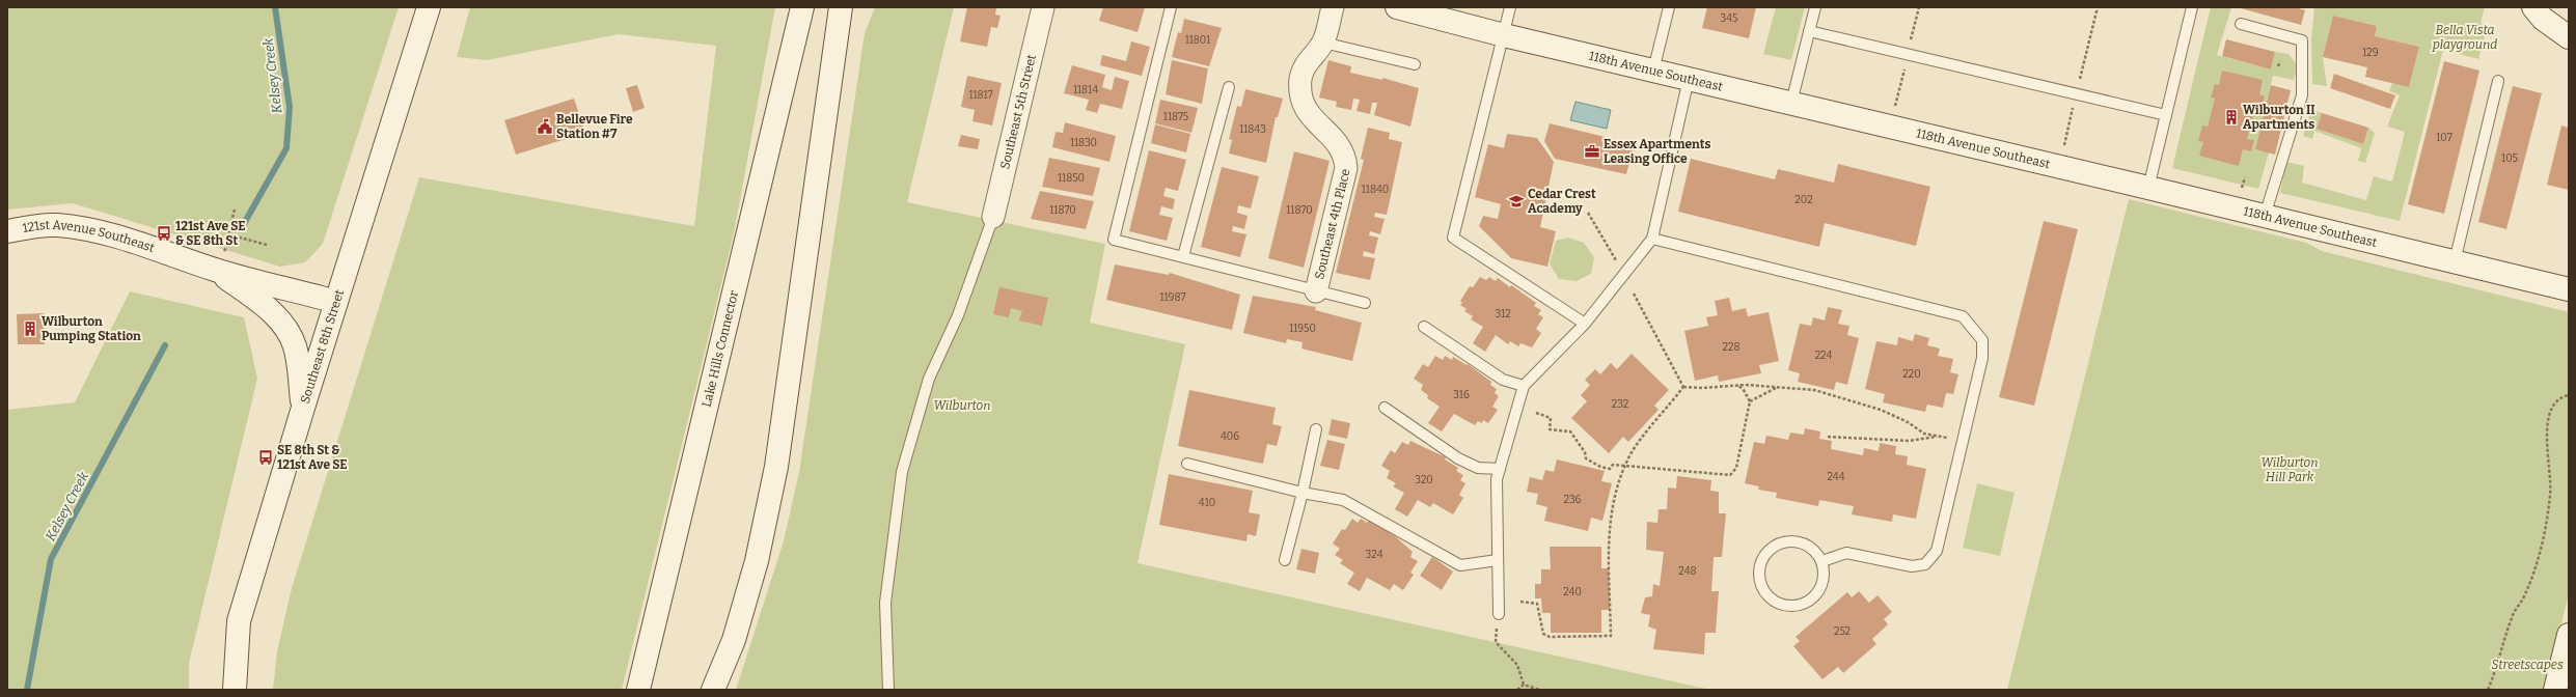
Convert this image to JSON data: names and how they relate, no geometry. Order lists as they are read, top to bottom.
{
  "streets": {
    "main road": [
      "118th Avenue Southeast",
      "121st Avenue Southeast",
      "Southeast 8th Street",
      "Lake Hills Connector"
    ],
    "street": ["Southeast 5th Street", "Southeast 4th Place"]
  },
  "crossings": [
    ["121st Avenue Southeast", "Southeast 8th Street"]
  ],
  "water": ["Kelsey Creek"],
  "parks": [
    "Bella Vista playground",
    "Wilburton",
    "Wilburton Hill Park",
    "Streetscapes"
  ],
  "places": {
    "building": ["Wilburton II Apartments", "Wilburton Pumping Station"],
    "public building": ["Bellevue Fire Station #7"],
    "office": ["Essex Apartments Leasing Office"],
    "school or university": ["Cedar Crest Academy"],
    "bus stop": ["121st Ave SE & SE 8th St", "SE 8th St & 121st Ave SE"]
  },
  "house_numbers": [
    "345",
    "11801",
    "129",
    "11814",
    "11817",
    "11875",
    "11843",
    "107",
    "11830",
    "105",
    "11850",
    "11840",
    "202",
    "11870",
    "11870",
    "11987",
    "312",
    "11950",
    "228",
    "224",
    "220",
    "316",
    "232",
    "406",
    "244",
    "320",
    "236",
    "410",
    "324",
    "248",
    "240",
    "252"
  ]
}
